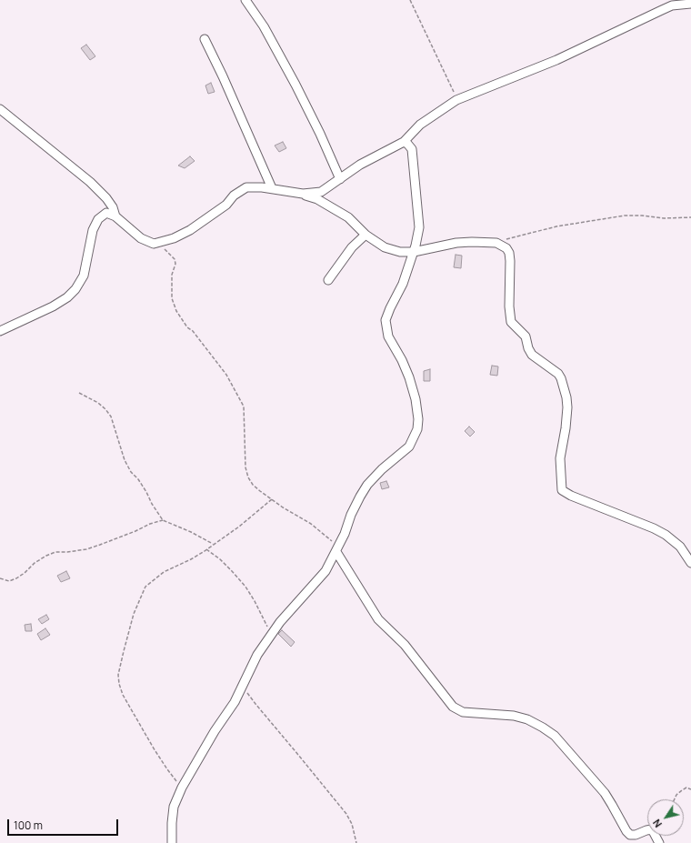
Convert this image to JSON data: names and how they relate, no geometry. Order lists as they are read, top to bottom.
{
  "scale_bar": "100 m",
  "north": "bottom left"
}
